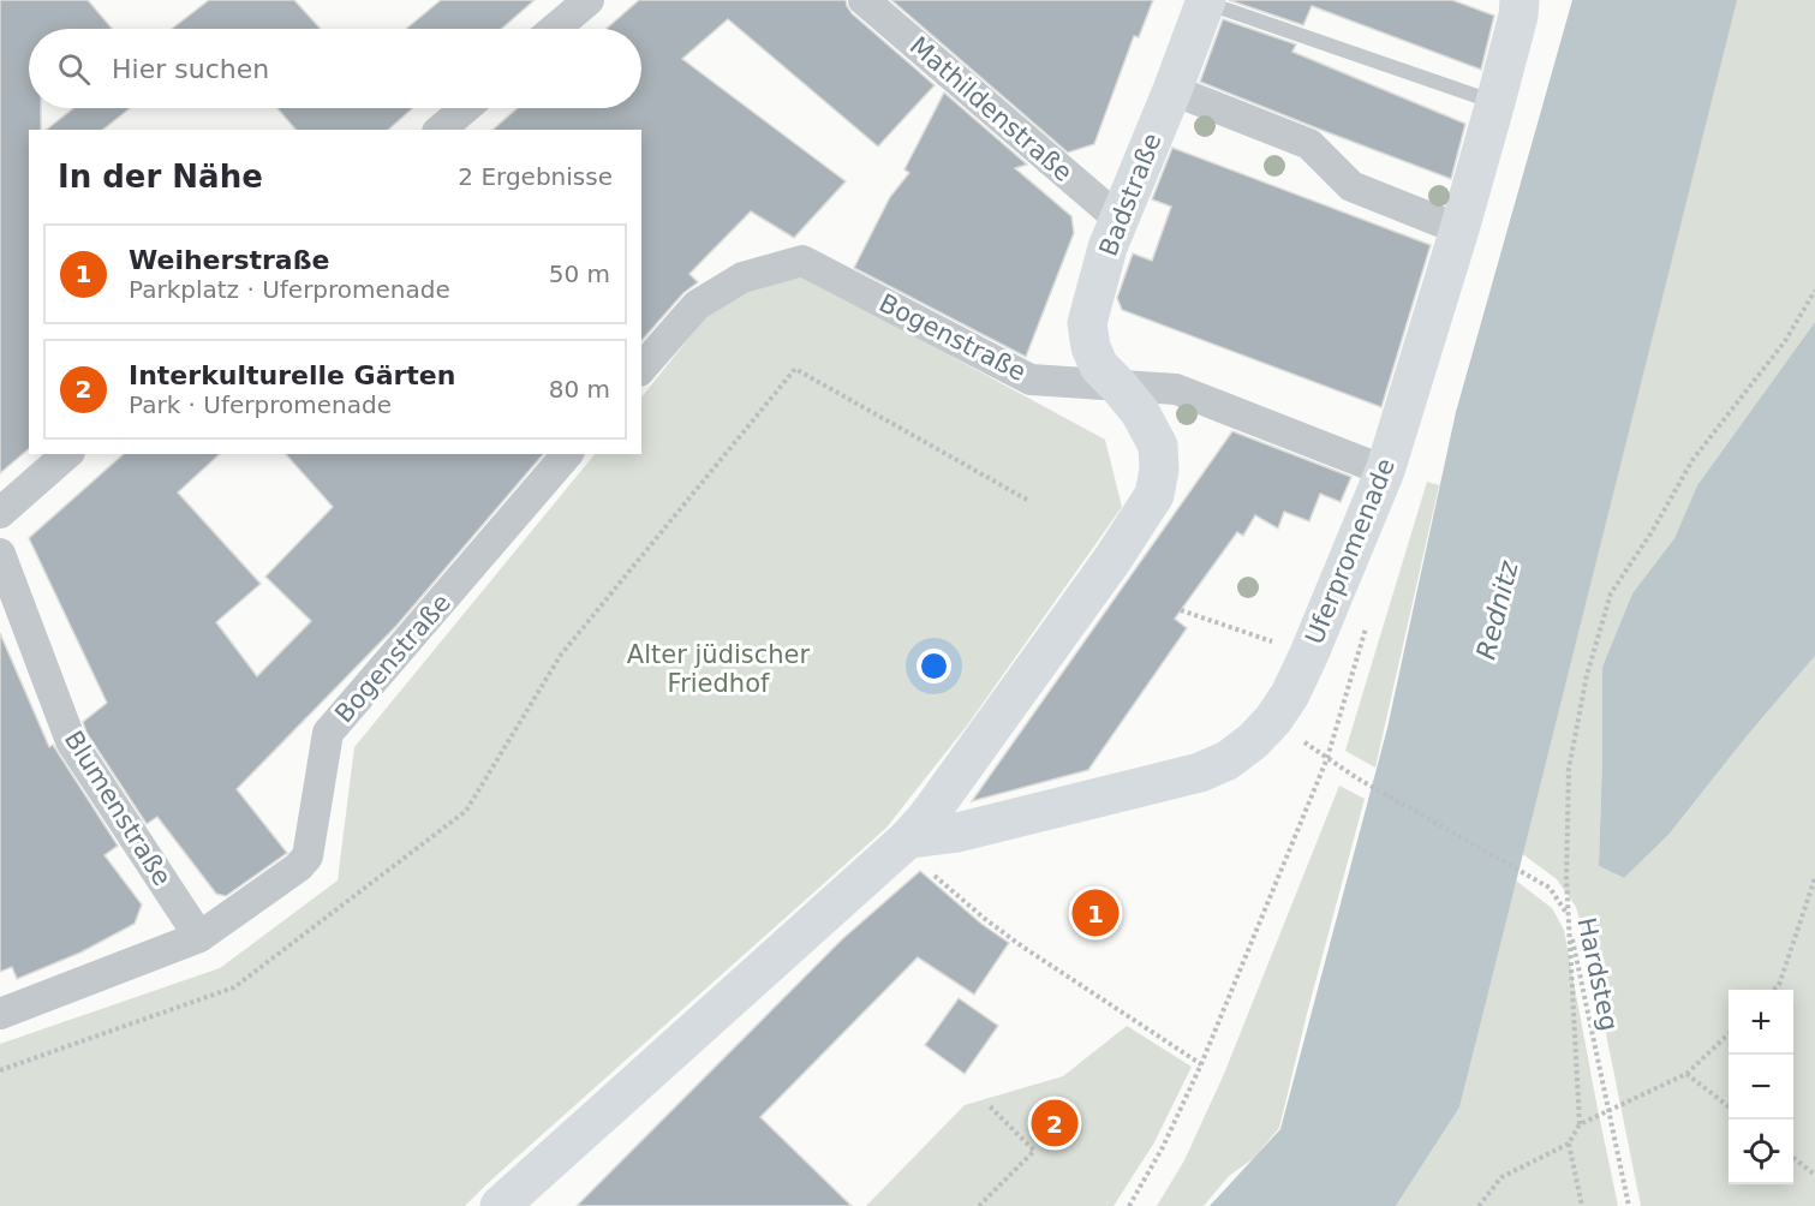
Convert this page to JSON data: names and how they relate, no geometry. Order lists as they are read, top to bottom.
{
  "streets": {
    "street": [
      "Mathildenstraße",
      "Badstraße",
      "Bogenstraße",
      "Uferpromenade",
      "Blumenstraße"
    ],
    "path": ["Hardsteg"]
  },
  "crossings": [
    ["Mathildenstraße", "Badstraße"],
    ["Badstraße", "Bogenstraße"],
    ["Badstraße", "Uferpromenade"],
    ["Bogenstraße", "Uferpromenade"],
    ["Bogenstraße", "Blumenstraße"]
  ],
  "water": ["Rednitz"],
  "parks": ["Alter jüdischer Friedhof"],
  "page": {
    "search": "Hier suchen",
    "heading": ["In der Nähe", "2 Ergebnisse"],
    "list": [
      {
        "mark": "1",
        "name": "Weiherstraße",
        "note": "Parkplatz · Uferpromenade",
        "value": "50 m"
      },
      {
        "mark": "2",
        "name": "Interkulturelle Gärten",
        "note": "Park · Uferpromenade",
        "value": "80 m"
      }
    ],
    "pins": ["1", "2"],
    "map_buttons": ["+", "−"]
  }
}
